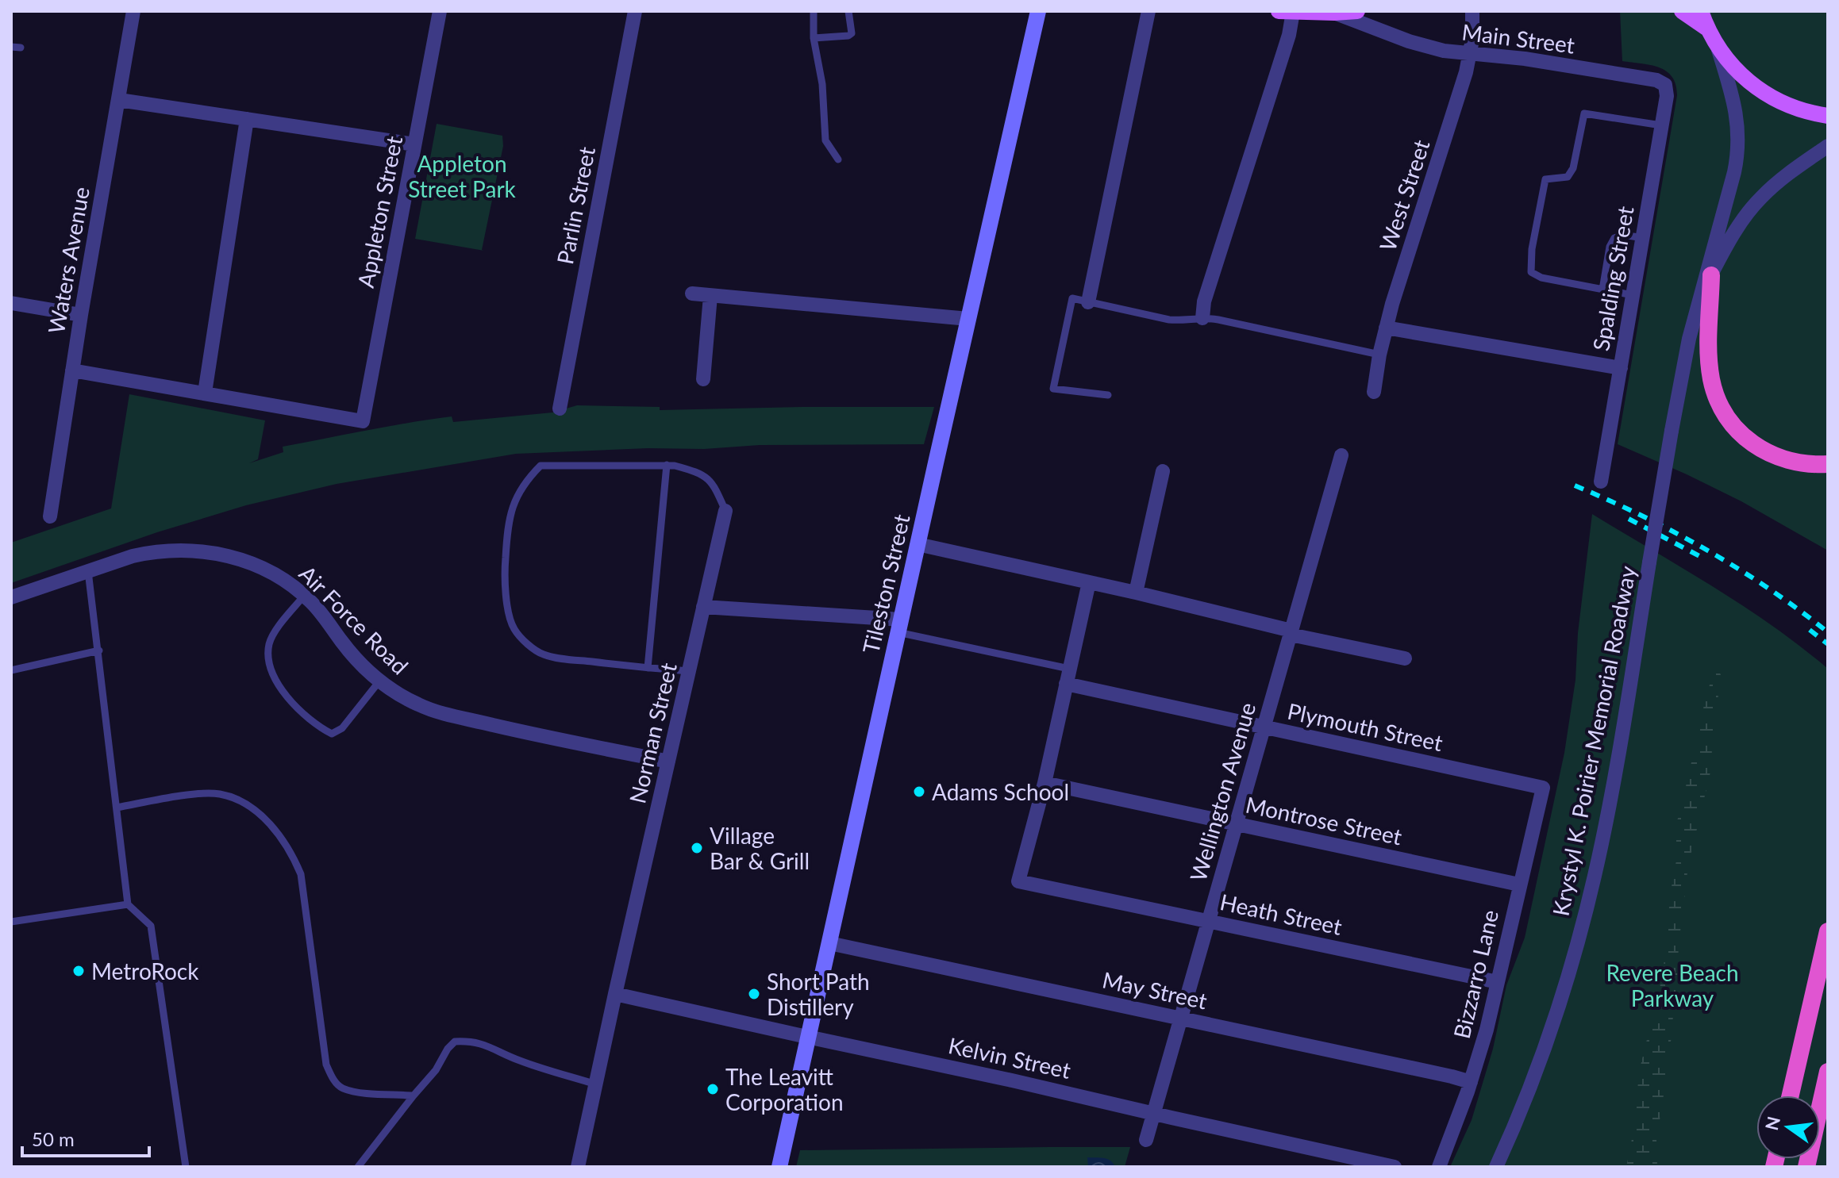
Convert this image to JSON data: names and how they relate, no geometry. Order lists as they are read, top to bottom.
{
  "streets": {
    "main road": ["Main Street", "Tileston Street"],
    "street": [
      "West Street",
      "Parlin Street",
      "Appleton Street",
      "Waters Avenue",
      "Spalding Street",
      "Air Force Road",
      "Plymouth Street",
      "Norman Street",
      "Krystyl K. Poirier Memorial Roadway",
      "Wellington Avenue",
      "Montrose Street",
      "Heath Street",
      "Bizzarro Lane",
      "May Street",
      "Kelvin Street"
    ]
  },
  "crossings": [
    ["Main Street", "West Street"],
    ["Main Street", "Spalding Street"],
    ["Tileston Street", "May Street"],
    ["Tileston Street", "Kelvin Street"],
    ["Air Force Road", "Norman Street"],
    ["Plymouth Street", "Wellington Avenue"],
    ["Plymouth Street", "Bizzarro Lane"],
    ["Norman Street", "Kelvin Street"],
    ["Wellington Avenue", "Montrose Street"],
    ["Wellington Avenue", "Heath Street"],
    ["Wellington Avenue", "May Street"],
    ["Wellington Avenue", "Kelvin Street"],
    ["Montrose Street", "Heath Street"],
    ["Montrose Street", "Bizzarro Lane"],
    ["Heath Street", "Bizzarro Lane"],
    ["Bizzarro Lane", "May Street"]
  ],
  "parks": ["Appleton Street Park", "Revere Beach Parkway"],
  "places": [
    "Adams School",
    "Village Bar & Grill",
    "MetroRock",
    "Short Path Distillery",
    "The Leavitt Corporation"
  ],
  "scale_bar": "50 m",
  "north": "left"
}
